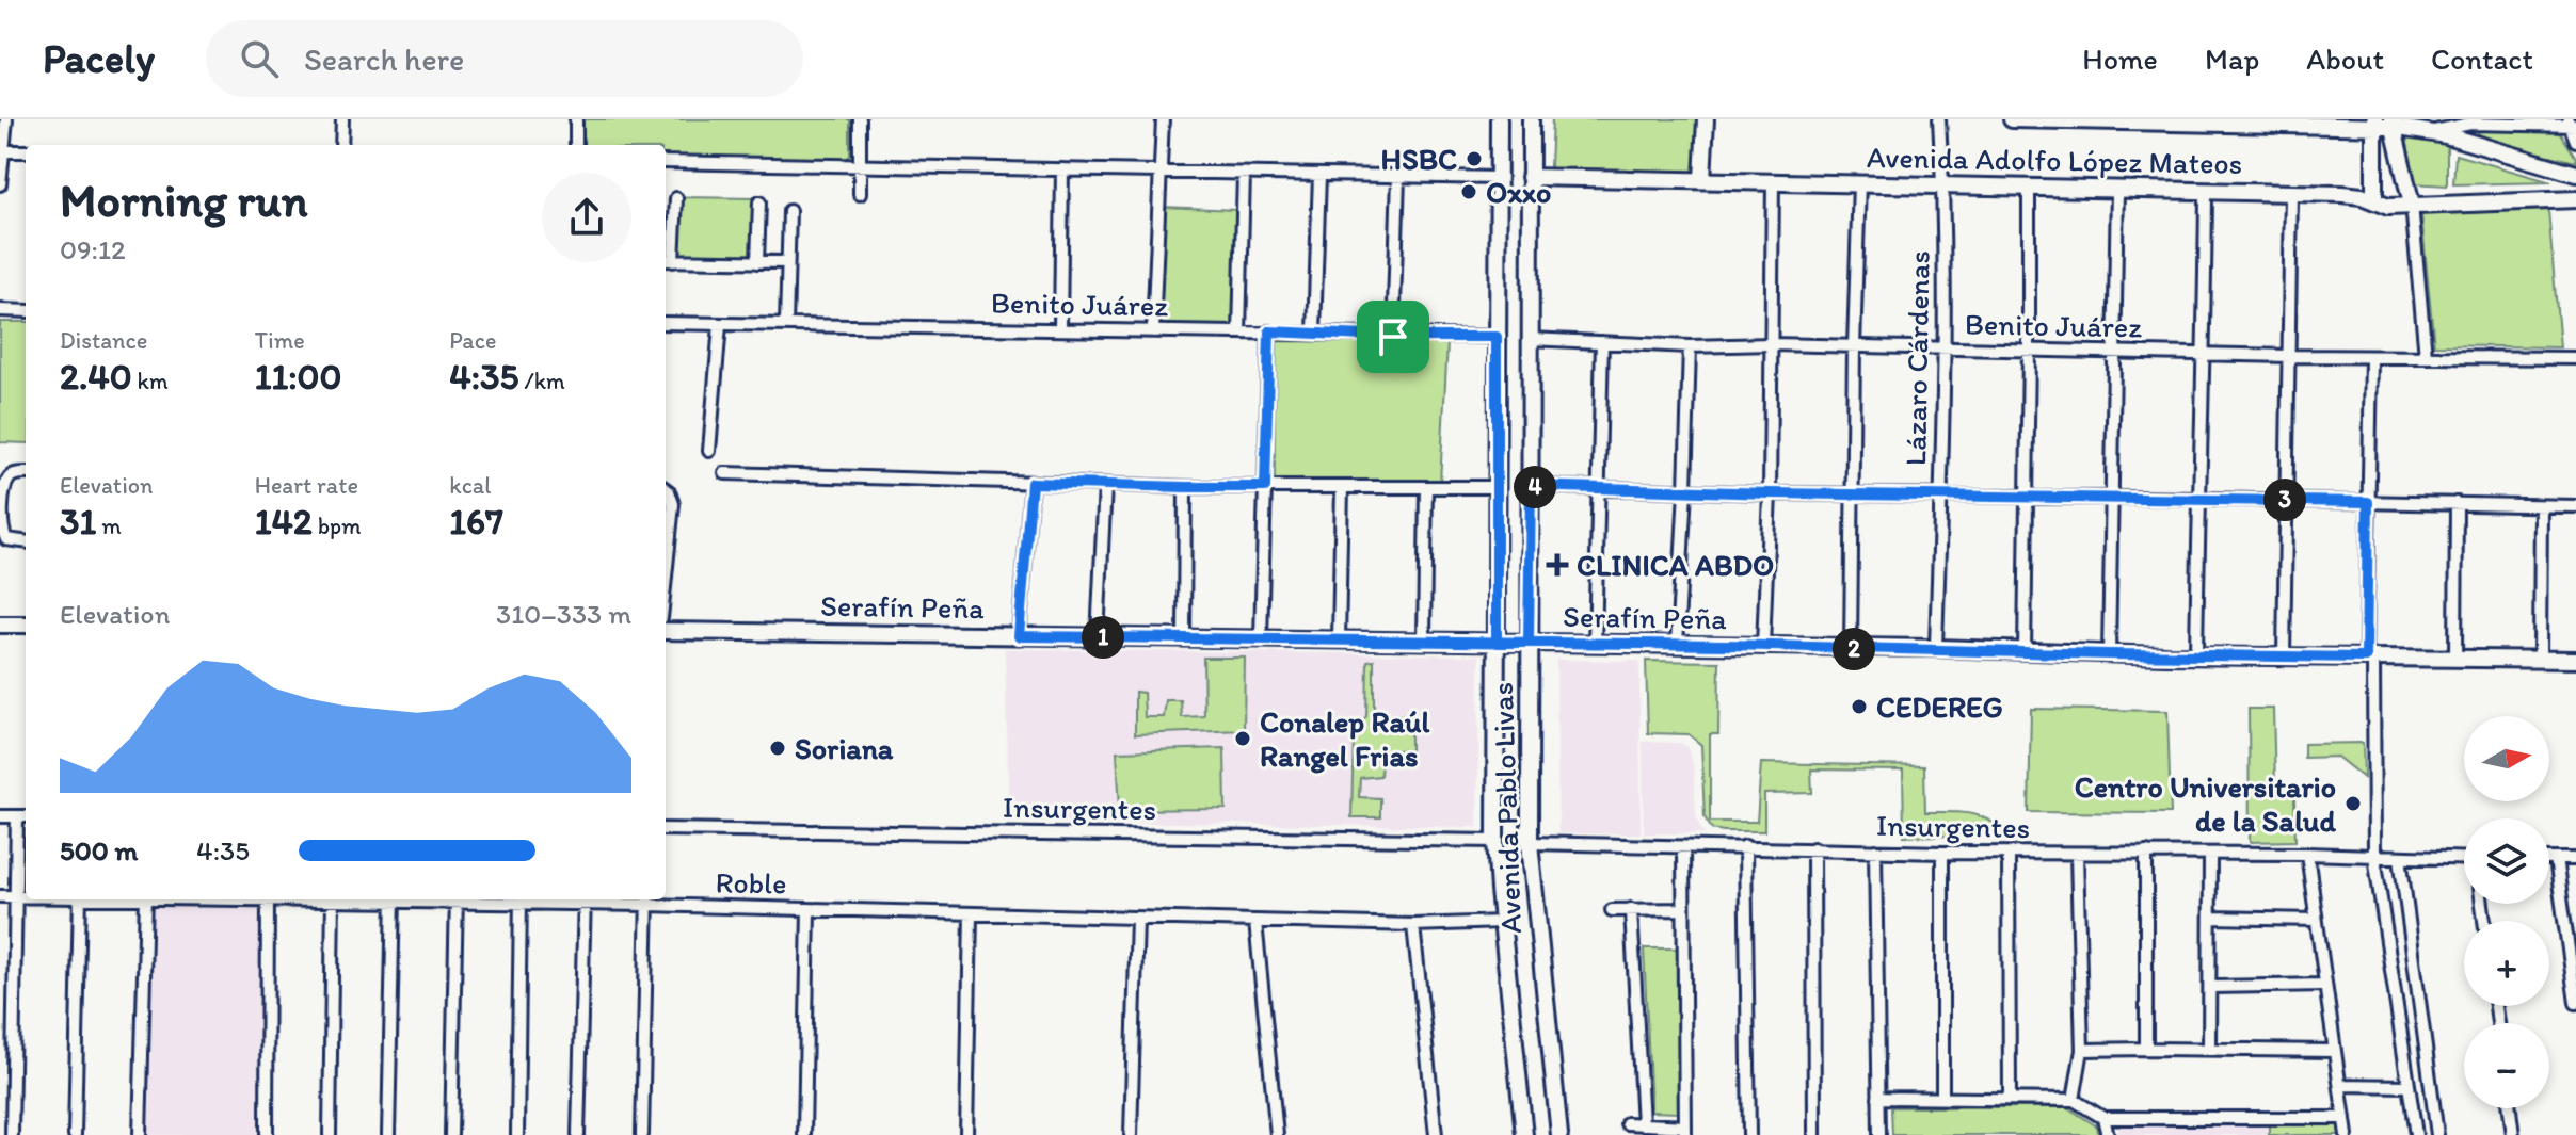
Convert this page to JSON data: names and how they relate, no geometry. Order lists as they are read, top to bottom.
{
  "streets": {
    "main road": ["Avenida Adolfo López Mateos", "Serafín Peña", "Avenida Pablo Livas"],
    "street": [
      "Benito Juárez",
      "Lázaro Cárdenas",
      "Insurgentes",
      "Roble"
    ]
  },
  "crossings": [
    ["Avenida Adolfo López Mateos", "Lázaro Cárdenas"],
    ["Avenida Adolfo López Mateos", "Avenida Pablo Livas"],
    ["Benito Juárez", "Lázaro Cárdenas"],
    ["Benito Juárez", "Avenida Pablo Livas"],
    ["Lázaro Cárdenas", "Serafín Peña"],
    ["Serafín Peña", "Avenida Pablo Livas"],
    ["Insurgentes", "Avenida Pablo Livas"],
    ["Avenida Pablo Livas", "Roble"]
  ],
  "places": {
    "other": [
      "HSBC",
      "Oxxo",
      "CEDEREG",
      "Conalep Raúl Rangel Frias",
      "Soriana",
      "Centro Universitario de la Salud"
    ],
    "health": ["CLINICA ABDO"]
  },
  "north": "right",
  "page": {
    "header": "Pacely",
    "search": "Search here",
    "nav": [
      "Home",
      "Map",
      "About",
      "Contact"
    ],
    "heading": ["Morning run", "09:12"],
    "stats": [
      ["Distance", "2.40 km"],
      ["Time", "11:00"],
      ["Pace", "4:35 /km"],
      ["Elevation", "31 m"],
      ["Heart rate", "142 bpm"],
      ["kcal", "167"]
    ],
    "pins": [
      "4",
      "3",
      "1",
      "2"
    ],
    "chart": ["Elevation", "310–333 m"],
    "map_buttons": ["+", "−"],
    "list": [
      {
        "name": "500 m",
        "note": "4:35"
      }
    ]
  }
}
